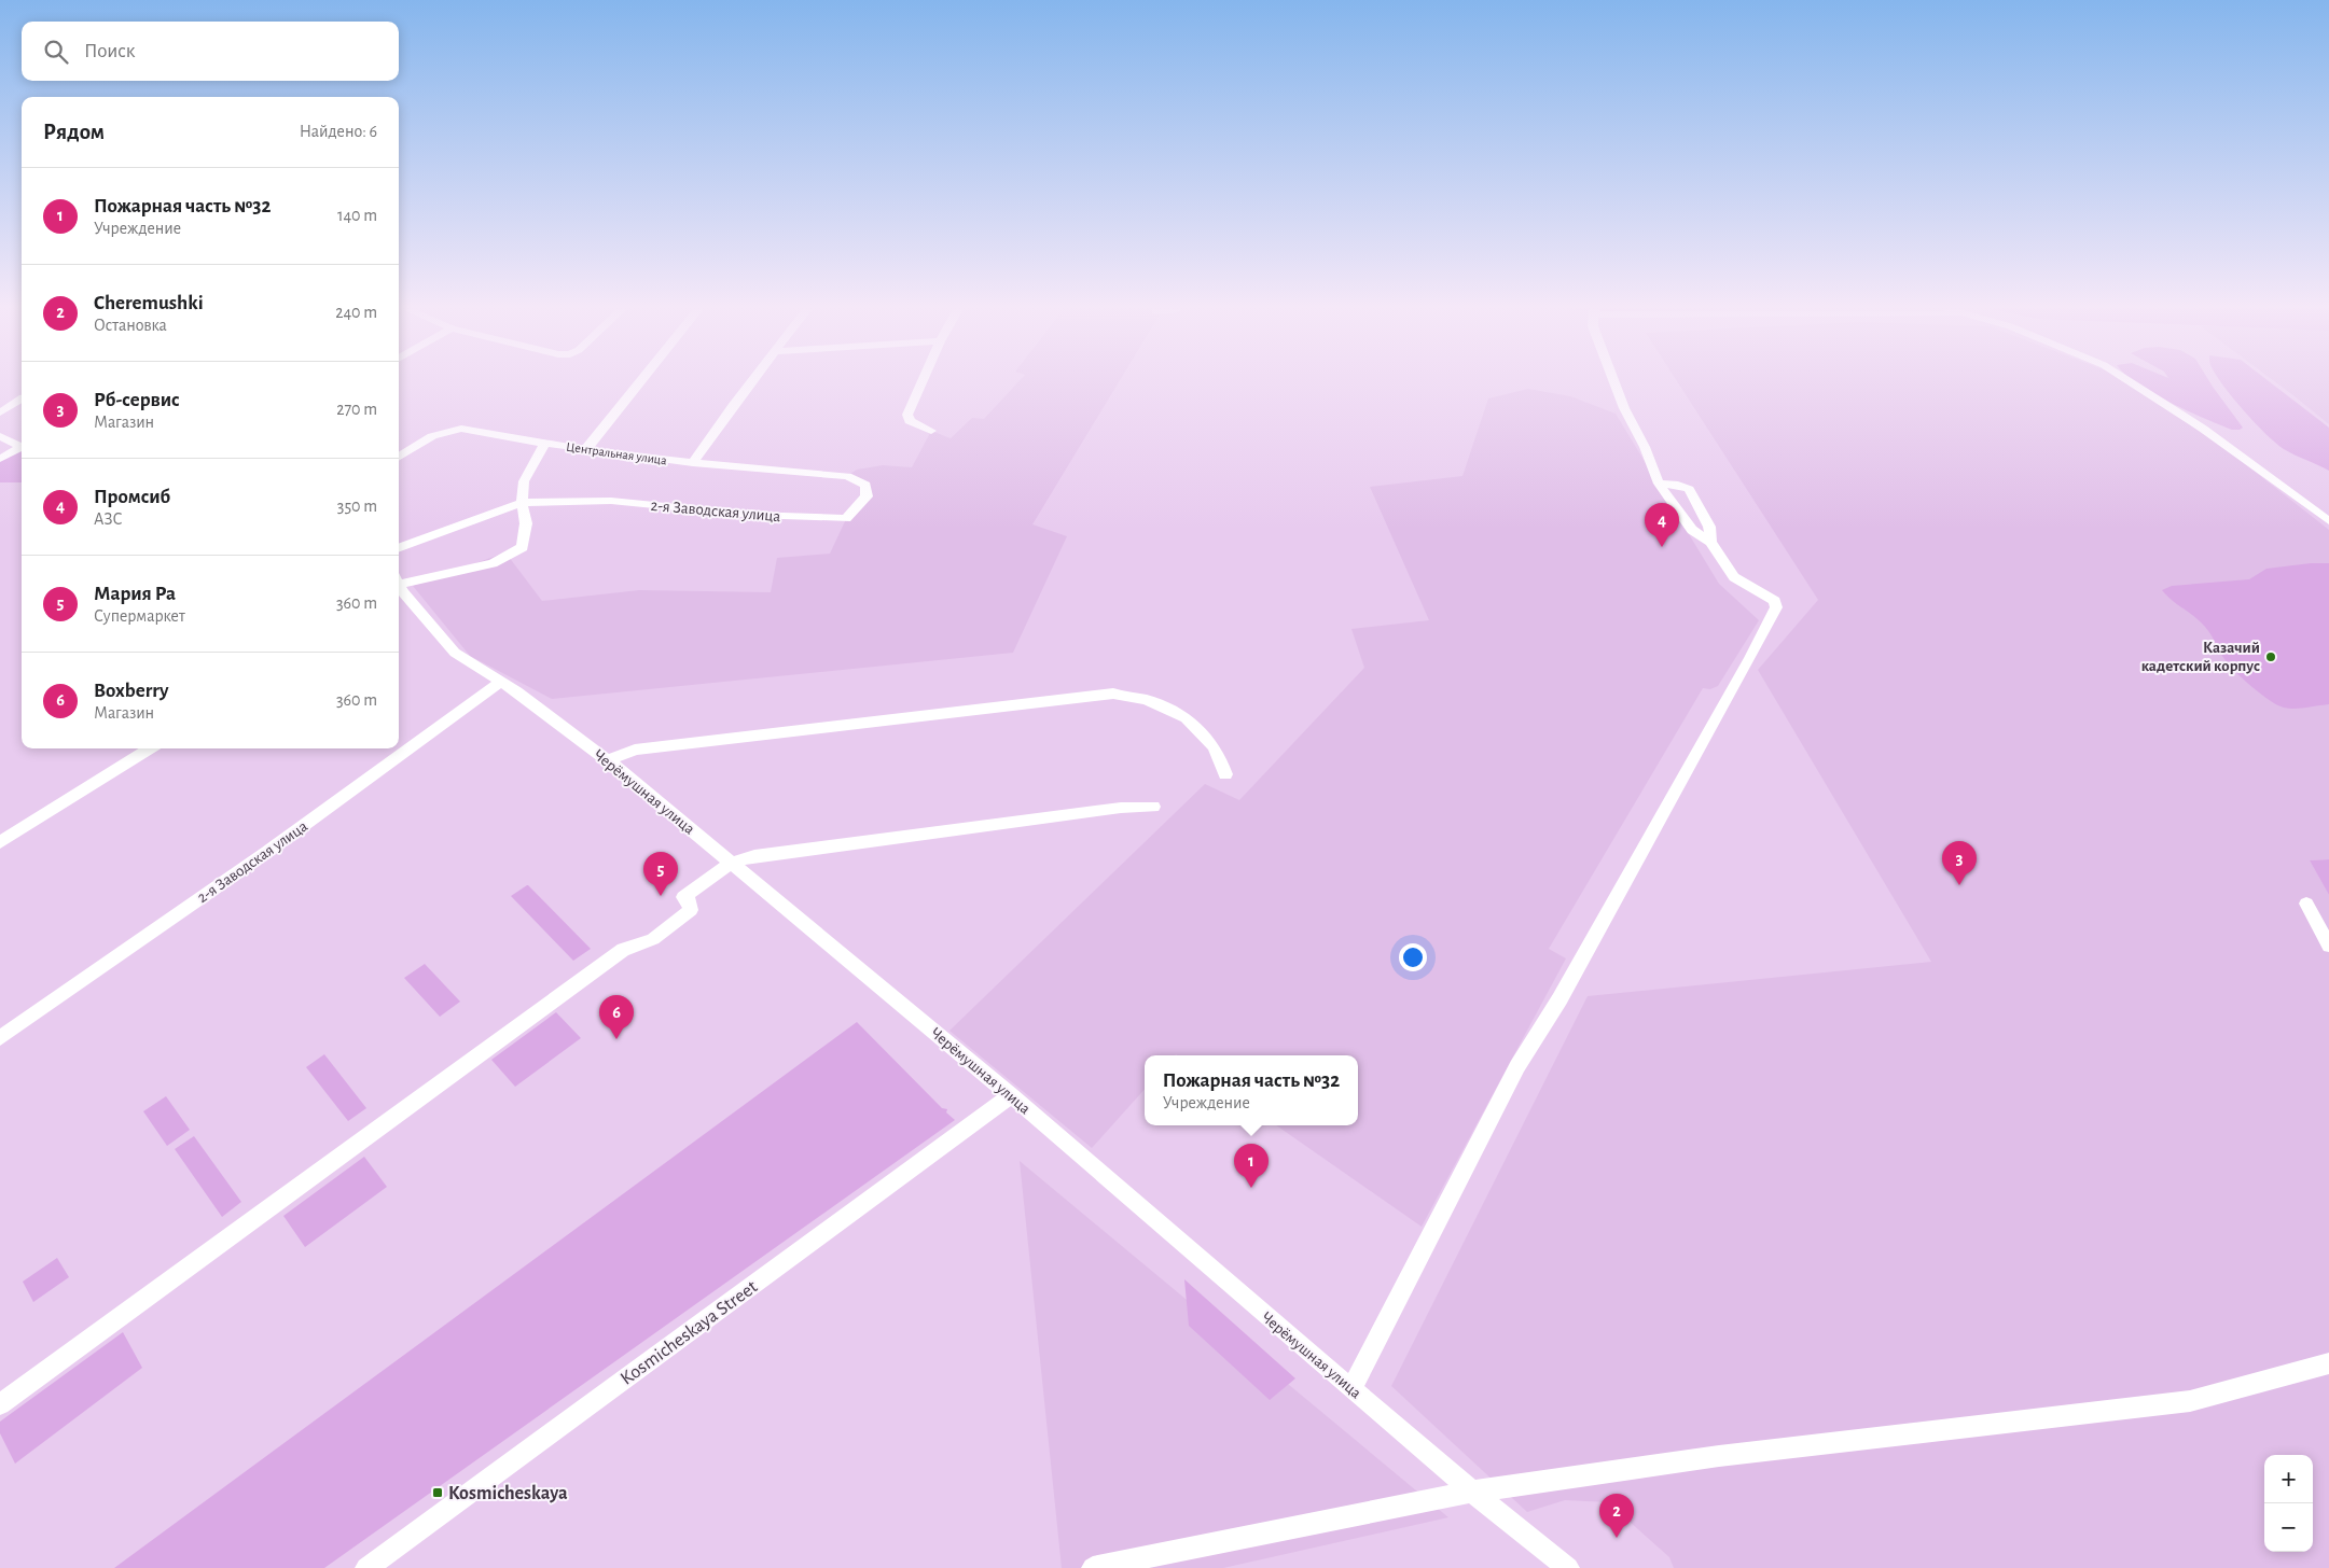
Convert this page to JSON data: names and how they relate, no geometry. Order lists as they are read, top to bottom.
{
  "streets": {
    "street": [
      "Центральная улица",
      "2-я Заводская улица",
      "Черёмушная улица",
      "Kosmicheskaya Street"
    ]
  },
  "crossings": [
    ["Центральная улица", "2-я Заводская улица"],
    ["2-я Заводская улица", "Черёмушная улица"],
    ["Черёмушная улица", "Kosmicheskaya Street"]
  ],
  "places": {
    "other": ["Казачий кадетский корпус"],
    "transit": ["Kosmicheskaya"]
  },
  "page": {
    "search": "Поиск",
    "heading": ["Рядом", "Найдено: 6"],
    "list": [
      {
        "mark": "1",
        "name": "Пожарная часть №32",
        "note": "Учреждение",
        "value": "140 m"
      },
      {
        "mark": "2",
        "name": "Cheremushki",
        "note": "Остановка",
        "value": "240 m"
      },
      {
        "mark": "3",
        "name": "Рб-сервис",
        "note": "Магазин",
        "value": "270 m"
      },
      {
        "mark": "4",
        "name": "Промсиб",
        "note": "АЗС",
        "value": "350 m"
      },
      {
        "mark": "5",
        "name": "Мария Ра",
        "note": "Супермаркет",
        "value": "360 m"
      },
      {
        "mark": "6",
        "name": "Boxberry",
        "note": "Магазин",
        "value": "360 m"
      }
    ],
    "pins": [
      "4",
      "3",
      "5",
      "6",
      "1",
      "2"
    ],
    "popup": ["Пожарная часть №32", "Учреждение"],
    "map_buttons": ["+", "−"]
  }
}
